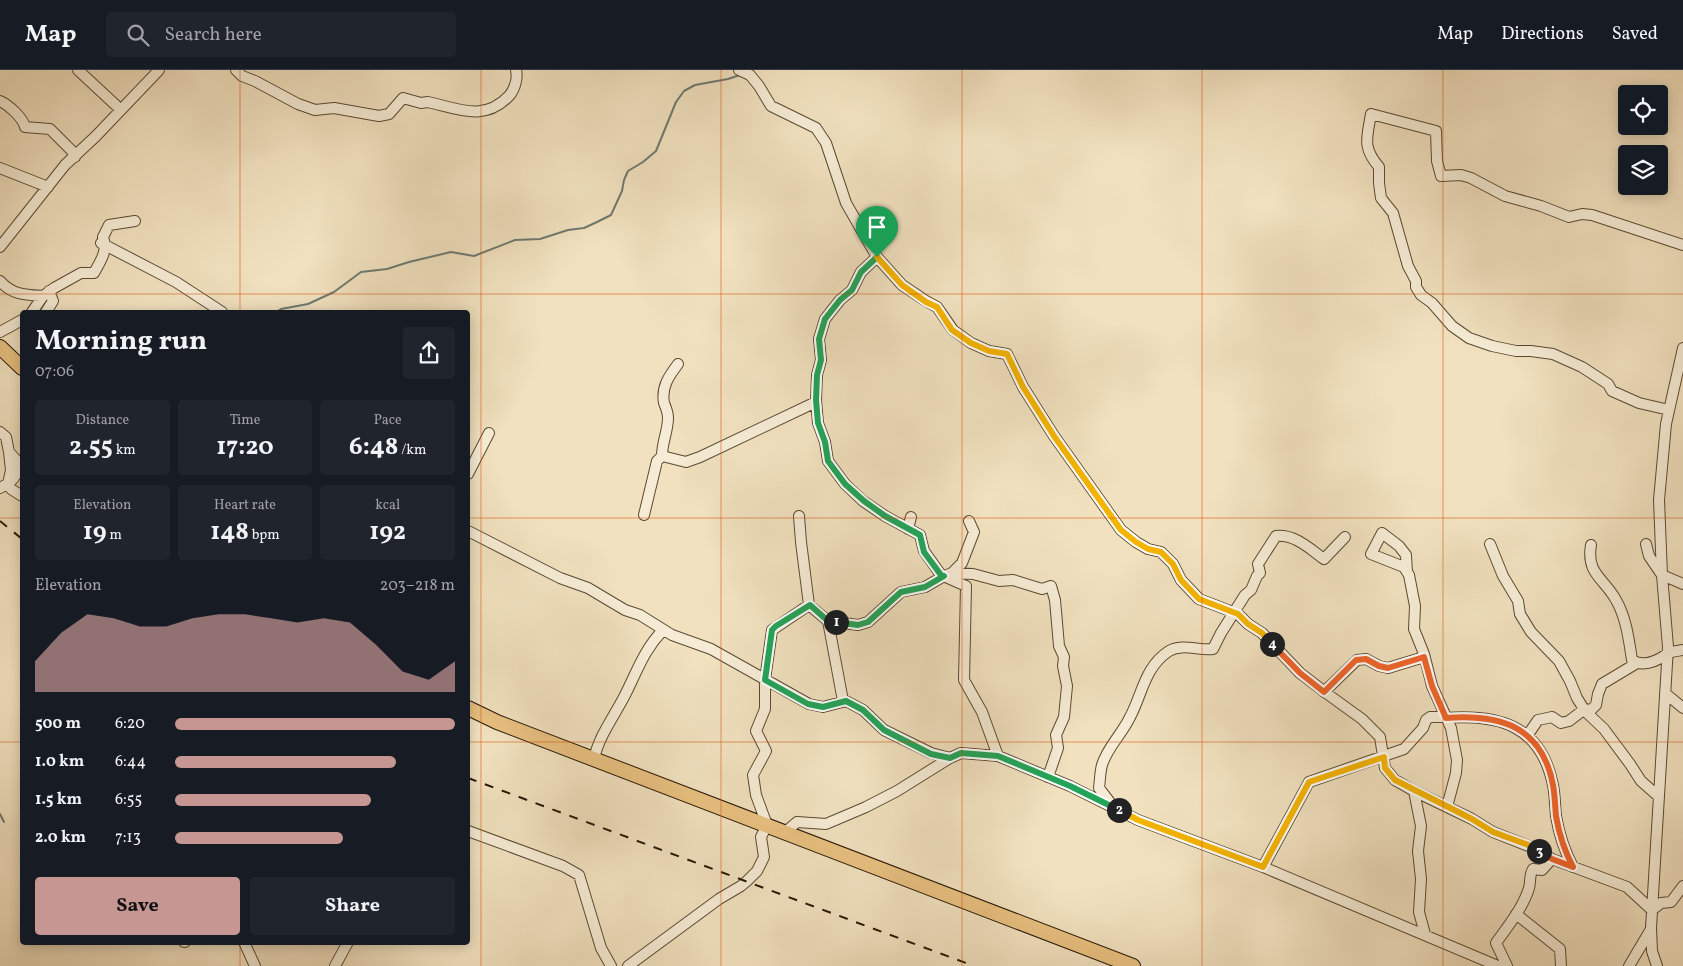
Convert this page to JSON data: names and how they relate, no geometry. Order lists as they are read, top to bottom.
{
  "page": {
    "header": "Map",
    "search": "Search here",
    "nav": ["Map", "Directions", "Saved"],
    "heading": ["Morning run", "07:06"],
    "stats": [
      ["Distance", "2.55 km"],
      ["Time", "17:20"],
      ["Pace", "6:48 /km"],
      ["Elevation", "19 m"],
      ["Heart rate", "148 bpm"],
      ["kcal", "192"]
    ],
    "chart": ["Elevation", "203–218 m"],
    "pins": [
      "1",
      "4",
      "2",
      "3"
    ],
    "list": [
      {
        "name": "500 m",
        "note": "6:20"
      },
      {
        "name": "1.0 km",
        "note": "6:44"
      },
      {
        "name": "1.5 km",
        "note": "6:55"
      },
      {
        "name": "2.0 km",
        "note": "7:13"
      }
    ],
    "buttons": ["Save", "Share"]
  }
}
